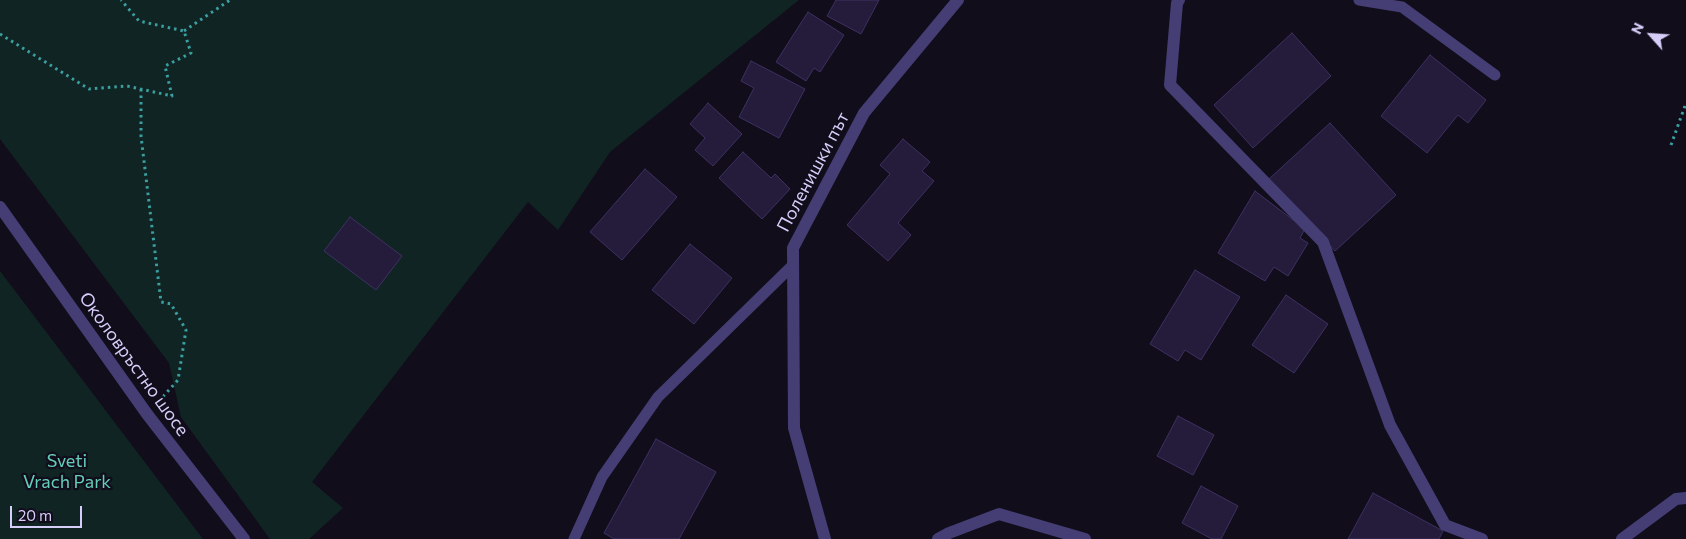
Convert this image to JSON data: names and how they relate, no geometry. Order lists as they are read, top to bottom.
{
  "streets": {
    "street": ["Поленишки път", "Околовръстно шосе"]
  },
  "parks": ["Sveti Vrach Park"],
  "scale_bar": "20 m",
  "north": "top left"
}
